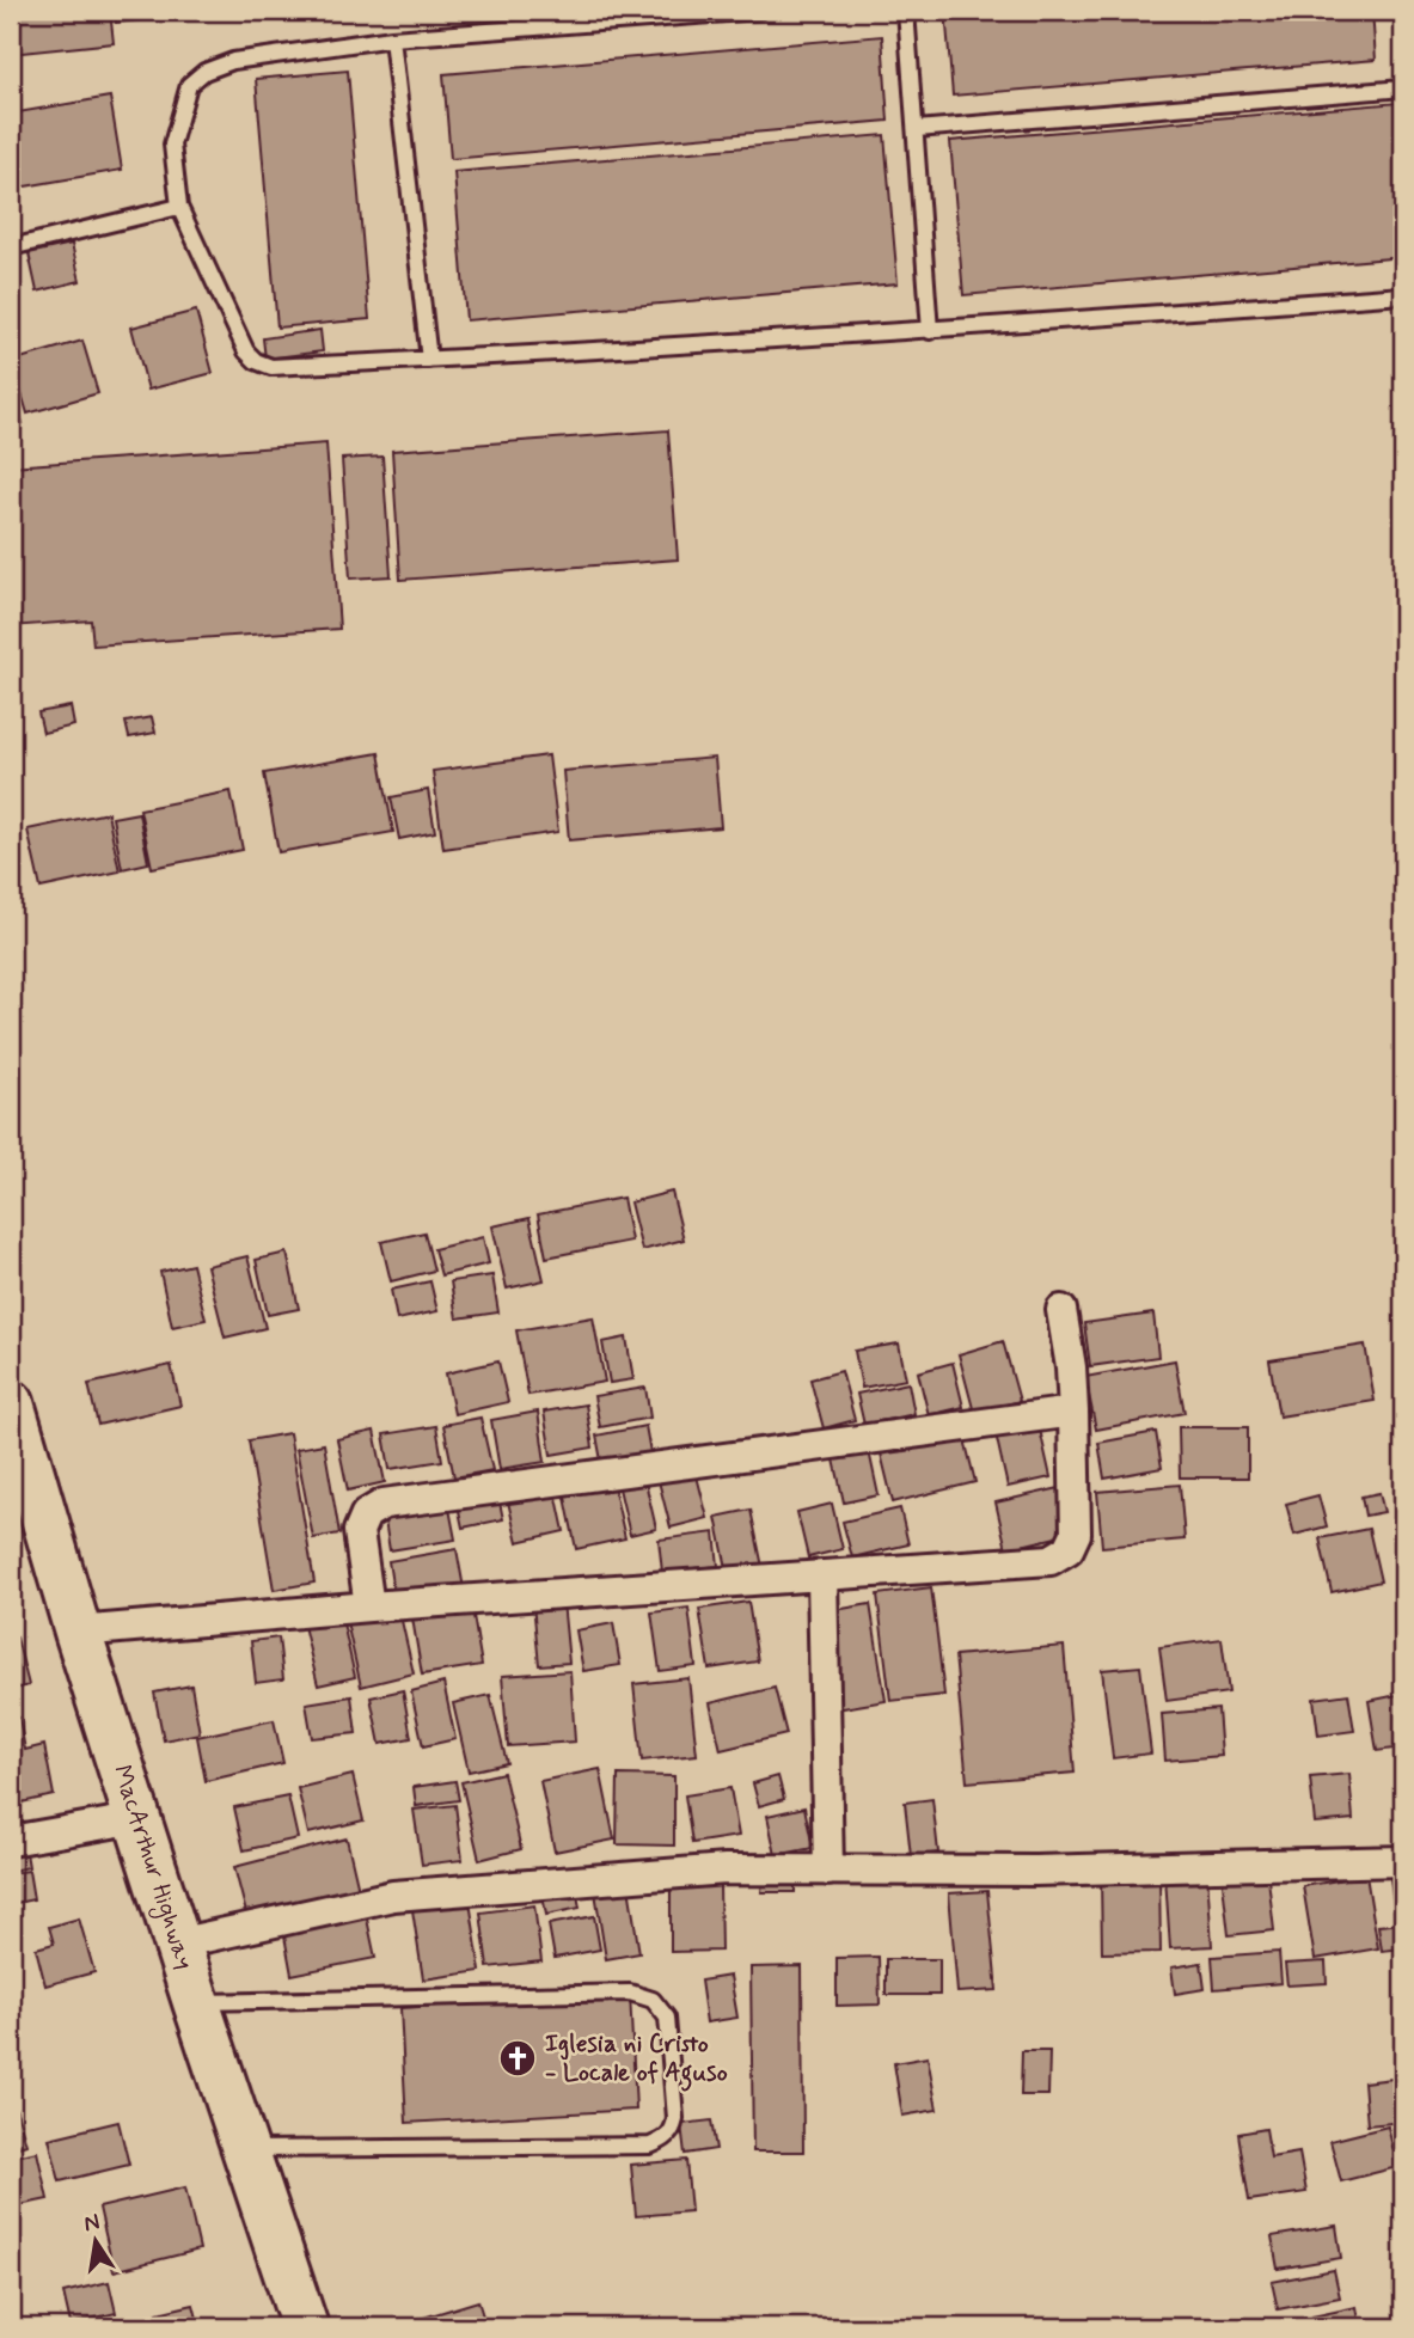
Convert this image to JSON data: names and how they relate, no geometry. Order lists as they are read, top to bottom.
{
  "streets": {
    "highway": ["MacArthur Highway"]
  },
  "places": {
    "church": ["Iglesia ni Cristo - Locale of Aguso"]
  },
  "north": "top"
}
